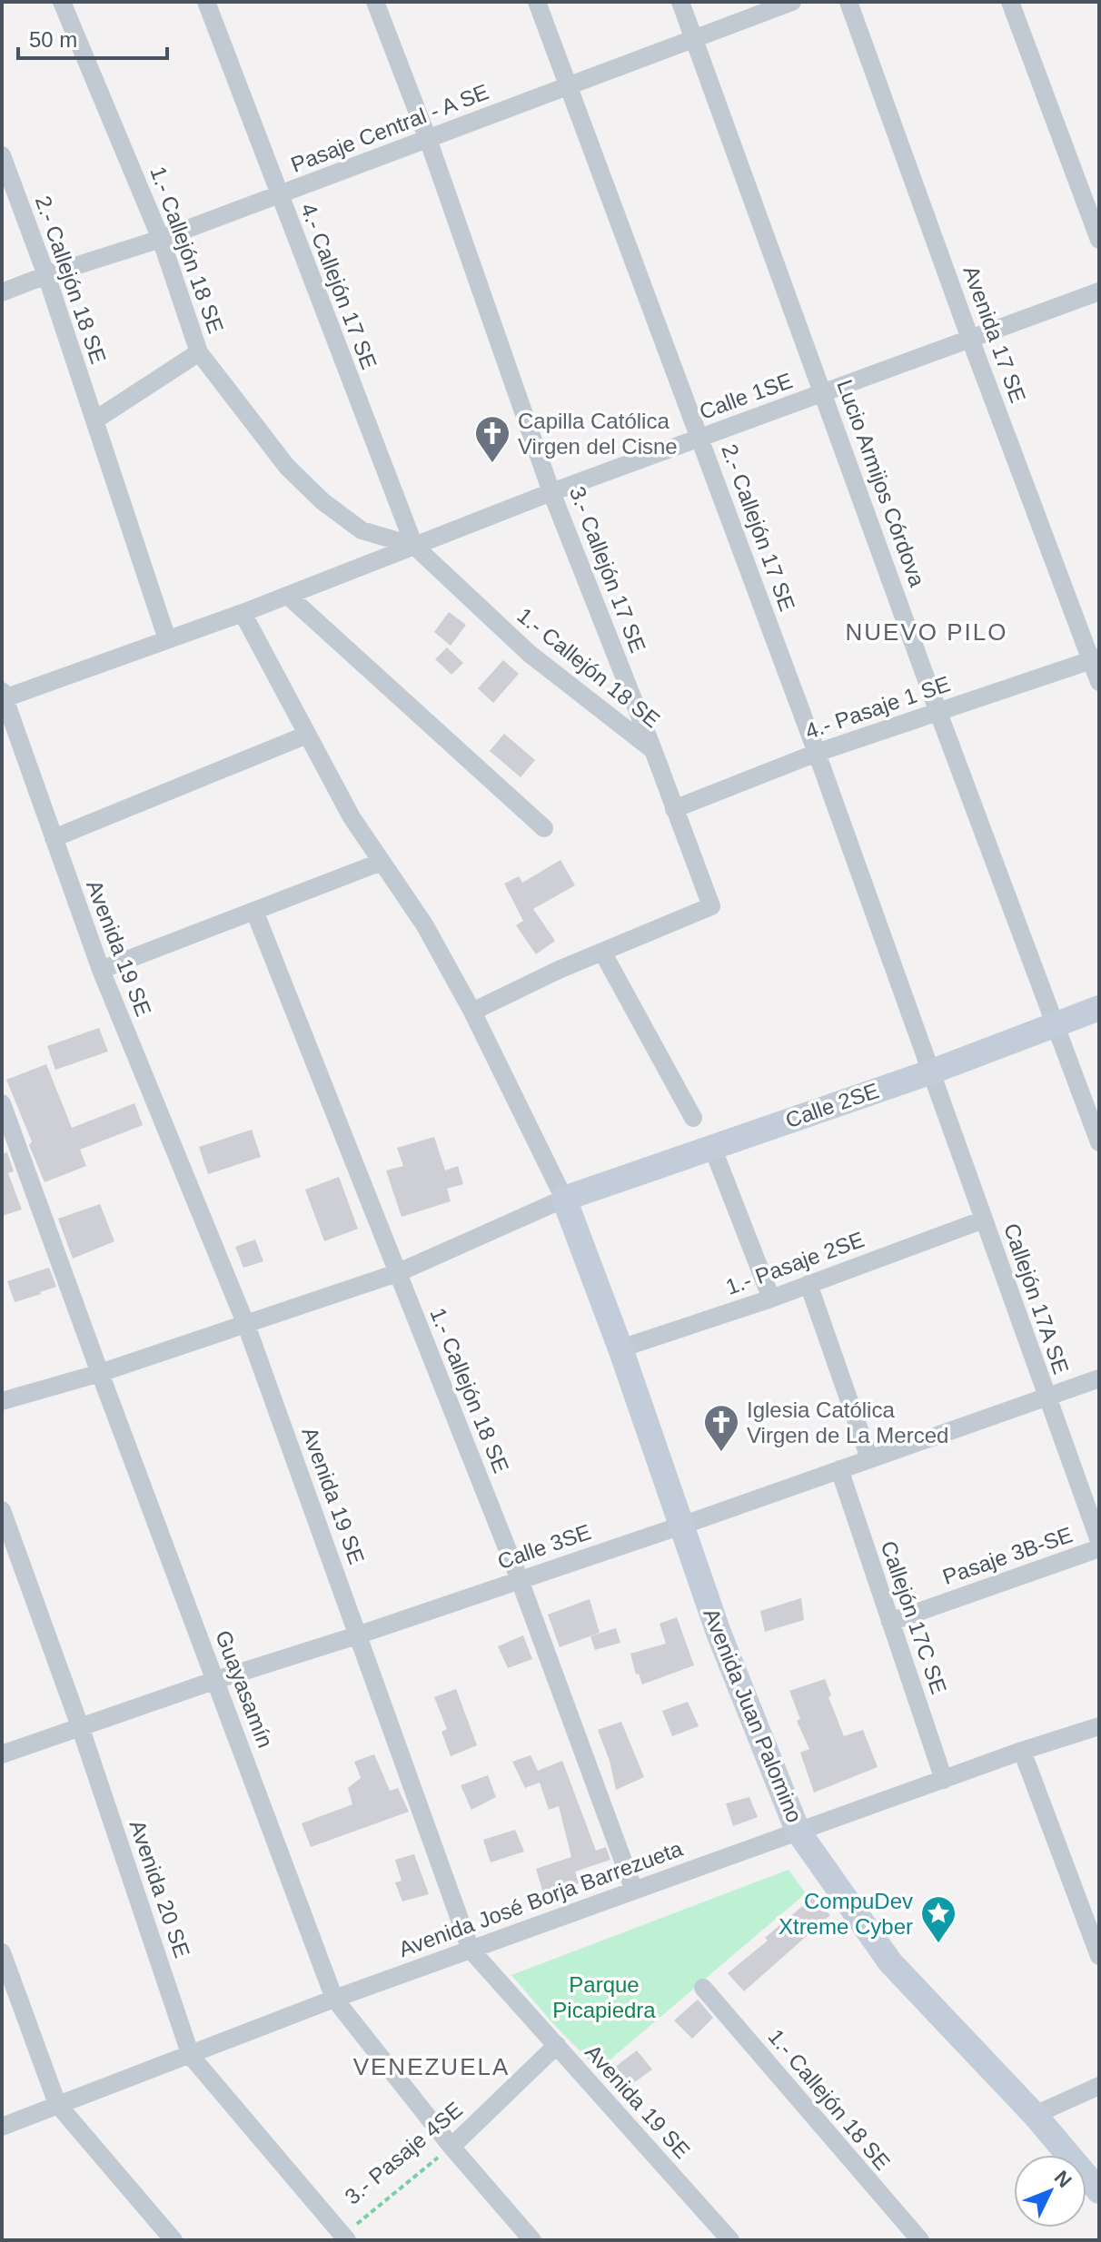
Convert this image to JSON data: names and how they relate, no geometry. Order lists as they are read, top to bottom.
{
  "streets": {
    "street": [
      "Pasaje Central - A SE",
      "1.- Callejón 18 SE",
      "2.- Callejón 18 SE",
      "4.- Callejón 17 SE",
      "Avenida 17 SE",
      "Calle 1SE",
      "Lucio Armijos Córdova",
      "2.- Callejón 17 SE",
      "3.- Callejón 17 SE",
      "4.- Pasaje 1 SE",
      "Avenida 19 SE",
      "Calle 2SE",
      "1.- Pasaje 2SE",
      "Callejón 17A SE",
      "Calle 3SE",
      "Pasaje 3B-SE",
      "Callejón 17C SE",
      "Guayasamín",
      "Avenida Juan Palomino",
      "Avenida 20 SE",
      "Avenida José Borja Barrezueta",
      "3.- Pasaje 4SE"
    ]
  },
  "crossings": [
    ["Pasaje Central - A SE", "1.- Callejón 18 SE"],
    ["Pasaje Central - A SE", "2.- Callejón 18 SE"],
    ["Pasaje Central - A SE", "4.- Callejón 17 SE"],
    ["Pasaje Central - A SE", "Lucio Armijos Córdova"],
    ["Pasaje Central - A SE", "2.- Callejón 17 SE"],
    ["Pasaje Central - A SE", "3.- Callejón 17 SE"],
    ["1.- Callejón 18 SE", "4.- Callejón 17 SE"],
    ["1.- Callejón 18 SE", "Calle 1SE"],
    ["1.- Callejón 18 SE", "3.- Callejón 17 SE"],
    ["1.- Callejón 18 SE", "Calle 3SE"],
    ["1.- Callejón 18 SE", "Avenida José Borja Barrezueta"],
    ["2.- Callejón 18 SE", "Calle 1SE"],
    ["4.- Callejón 17 SE", "Calle 1SE"],
    ["Avenida 17 SE", "Calle 1SE"],
    ["Avenida 17 SE", "4.- Pasaje 1 SE"],
    ["Calle 1SE", "Lucio Armijos Córdova"],
    ["Calle 1SE", "2.- Callejón 17 SE"],
    ["Calle 1SE", "3.- Callejón 17 SE"],
    ["Calle 1SE", "Avenida 19 SE"],
    ["Lucio Armijos Córdova", "4.- Pasaje 1 SE"],
    ["Lucio Armijos Córdova", "Calle 2SE"],
    ["2.- Callejón 17 SE", "4.- Pasaje 1 SE"],
    ["2.- Callejón 17 SE", "Calle 2SE"],
    ["2.- Callejón 17 SE", "Callejón 17A SE"],
    ["3.- Callejón 17 SE", "4.- Pasaje 1 SE"],
    ["Avenida 19 SE", "Calle 3SE"],
    ["Avenida 19 SE", "Avenida José Borja Barrezueta"],
    ["Avenida 19 SE", "3.- Pasaje 4SE"],
    ["Calle 2SE", "Callejón 17A SE"],
    ["Calle 2SE", "Avenida Juan Palomino"],
    ["1.- Pasaje 2SE", "Callejón 17A SE"],
    ["1.- Pasaje 2SE", "Avenida Juan Palomino"],
    ["Callejón 17A SE", "Calle 3SE"],
    ["Calle 3SE", "Callejón 17C SE"],
    ["Calle 3SE", "Guayasamín"],
    ["Calle 3SE", "Avenida Juan Palomino"],
    ["Calle 3SE", "Avenida 20 SE"],
    ["Pasaje 3B-SE", "Callejón 17C SE"],
    ["Callejón 17C SE", "Avenida José Borja Barrezueta"],
    ["Guayasamín", "Avenida José Borja Barrezueta"],
    ["Guayasamín", "3.- Pasaje 4SE"],
    ["Avenida Juan Palomino", "Avenida José Borja Barrezueta"],
    ["Avenida 20 SE", "Avenida José Borja Barrezueta"],
    ["Avenida 20 SE", "3.- Pasaje 4SE"]
  ],
  "districts": ["NUEVO PILO", "VENEZUELA"],
  "parks": ["Parque Picapiedra"],
  "places": {
    "church": ["Capilla Católica Virgen del Cisne", "Iglesia Católica Virgen de La Merced"],
    "place": ["CompuDev Xtreme Cyber"]
  },
  "scale_bar": "50 m",
  "north": "top right"
}
